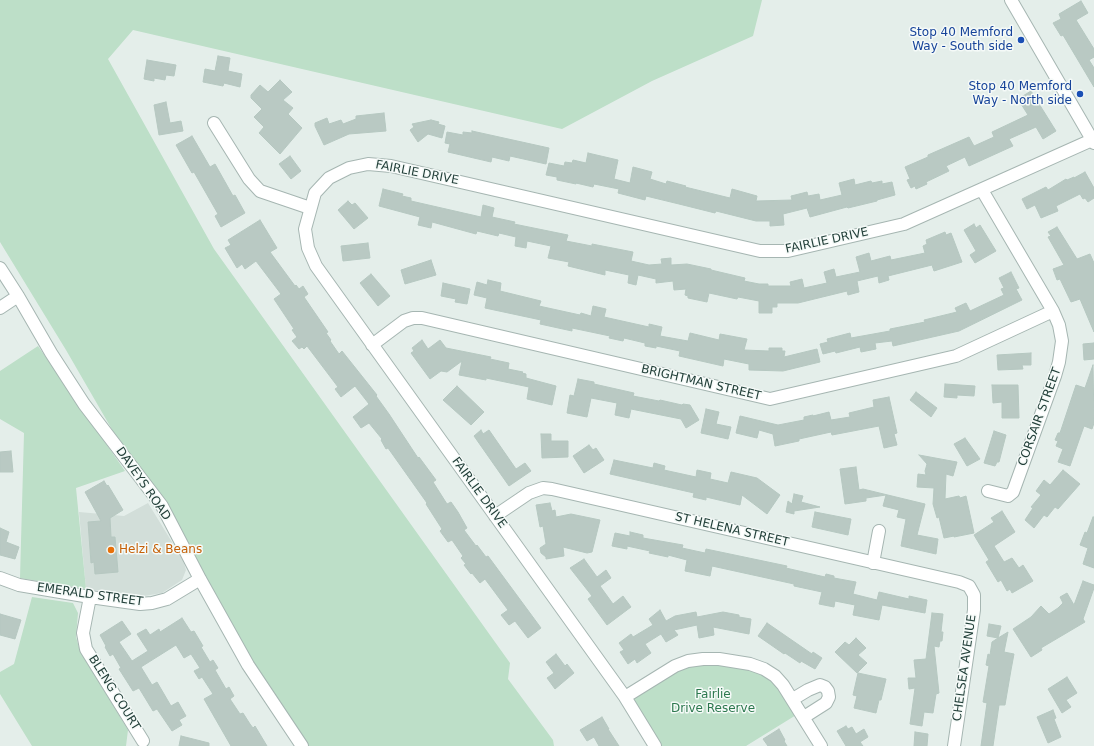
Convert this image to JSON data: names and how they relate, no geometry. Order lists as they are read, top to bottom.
{
  "streets": {
    "street": [
      "FAIRLIE DRIVE",
      "BRIGHTMAN STREET",
      "CORSAIR STREET",
      "DAVEYS ROAD",
      "ST HELENA STREET",
      "EMERALD STREET",
      "CHELSEA AVENUE",
      "BLENG COURT"
    ]
  },
  "crossings": [
    ["FAIRLIE DRIVE", "BRIGHTMAN STREET"],
    ["FAIRLIE DRIVE", "CORSAIR STREET"],
    ["FAIRLIE DRIVE", "ST HELENA STREET"],
    ["BRIGHTMAN STREET", "CORSAIR STREET"],
    ["DAVEYS ROAD", "EMERALD STREET"],
    ["ST HELENA STREET", "CHELSEA AVENUE"],
    ["EMERALD STREET", "BLENG COURT"]
  ],
  "parks": ["Fairlie Drive Reserve"],
  "places": ["Stop 40 Memford Way - South side", "Stop 40 Memford Way - North side", "Helzi & Beans"]
}
